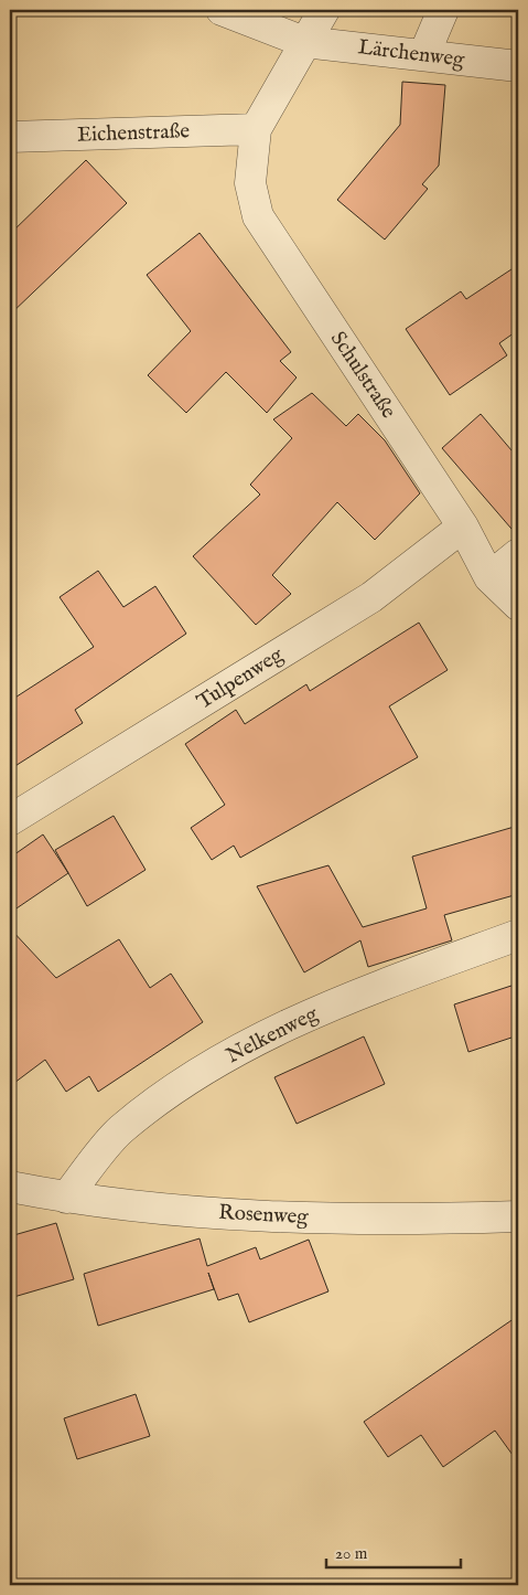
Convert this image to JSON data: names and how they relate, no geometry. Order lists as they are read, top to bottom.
{
  "streets": {
    "street": [
      "Lärchenweg",
      "Eichenstraße",
      "Schulstraße",
      "Tulpenweg",
      "Nelkenweg",
      "Rosenweg"
    ]
  },
  "crossings": [
    ["Eichenstraße", "Schulstraße"],
    ["Schulstraße", "Tulpenweg"],
    ["Nelkenweg", "Rosenweg"]
  ],
  "scale_bar": "20 m"
}
